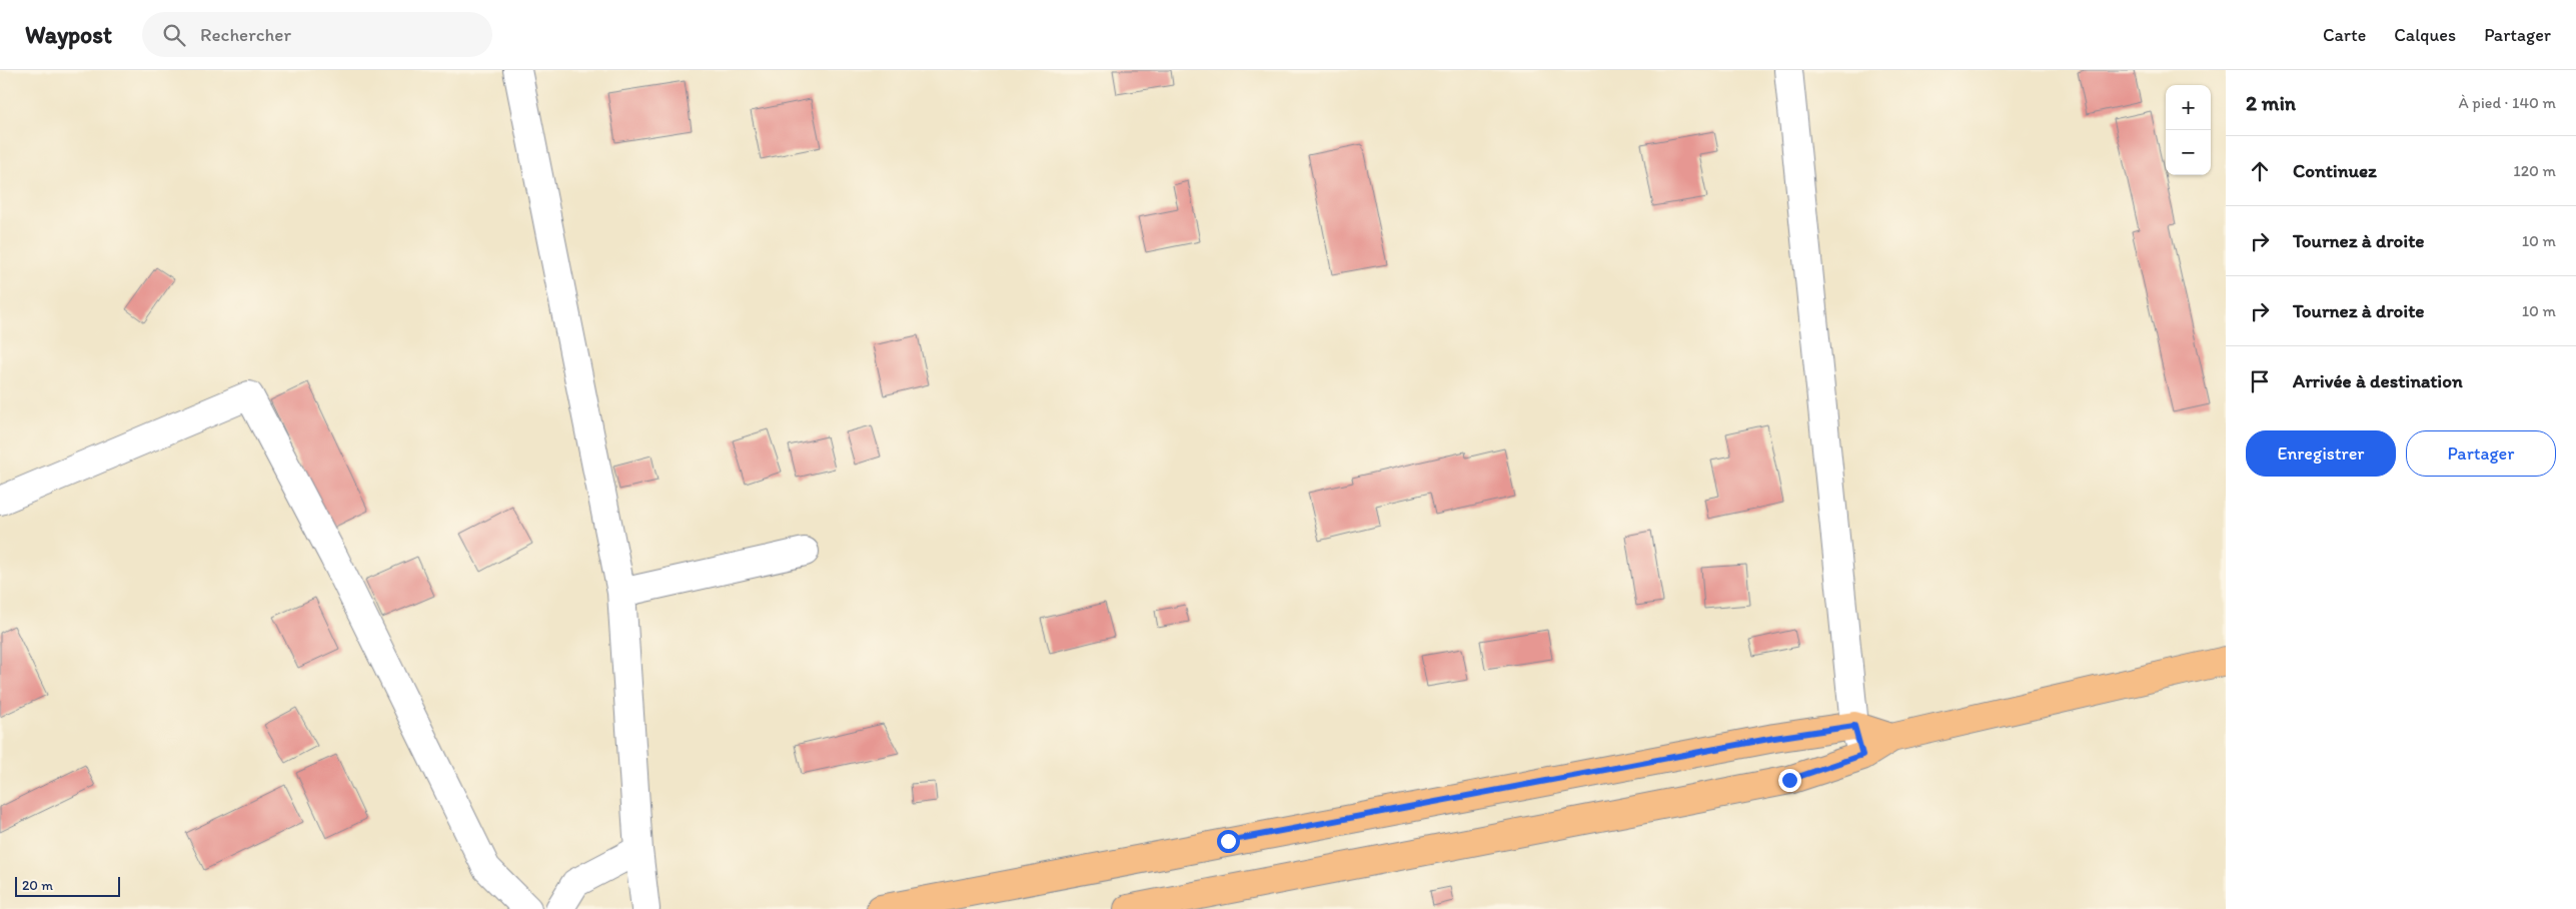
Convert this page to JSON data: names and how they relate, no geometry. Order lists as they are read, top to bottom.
{
  "scale_bar": "20 m",
  "page": {
    "header": "Waypost",
    "search": "Rechercher",
    "nav": ["Carte", "Calques", "Partager"],
    "heading": ["2 min", "À pied · 140 m"],
    "map_buttons": ["+", "−"],
    "list": [
      ["Continuez", "120 m"],
      ["Tournez à droite", "10 m"],
      ["Tournez à droite", "10 m"],
      "Arrivée à destination"
    ],
    "buttons": ["Enregistrer", "Partager"],
    "scale": "20 m"
  }
}
